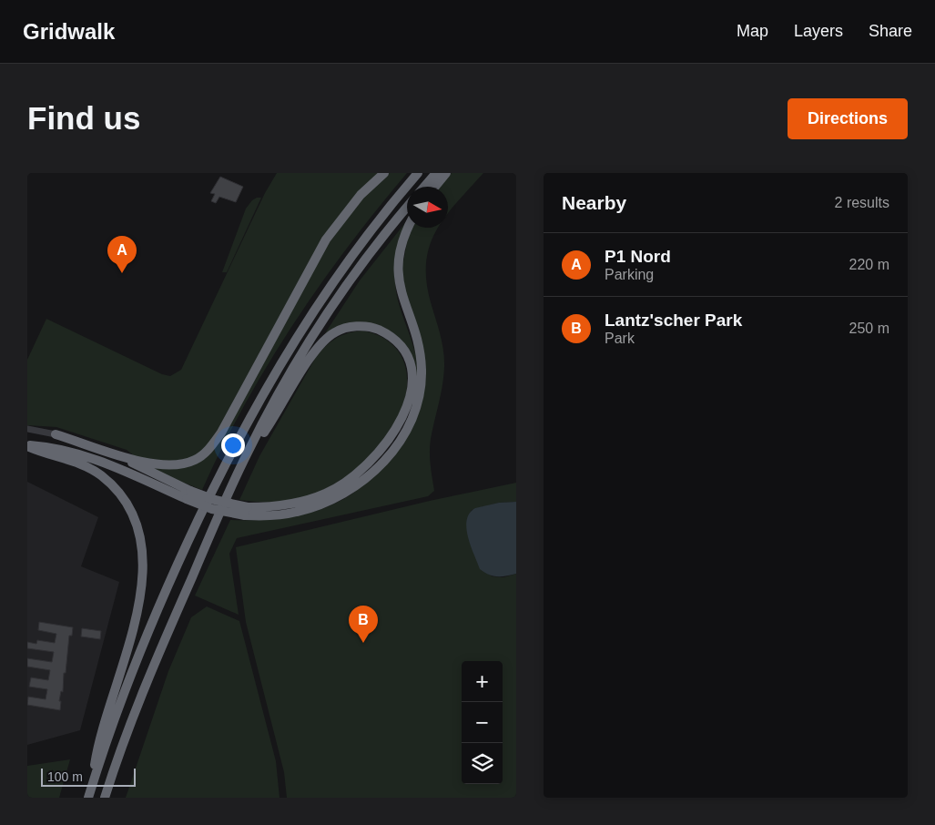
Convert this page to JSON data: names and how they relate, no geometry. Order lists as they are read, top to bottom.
{
  "scale_bar": "100 m",
  "north": "right",
  "page": {
    "header": "Gridwalk",
    "nav": ["Map", "Layers", "Share"],
    "buttons": "Directions",
    "title": "Find us",
    "heading": ["Nearby", "2 results"],
    "list": [
      {
        "mark": "A",
        "name": "P1 Nord",
        "note": "Parking",
        "value": "220 m"
      },
      {
        "mark": "B",
        "name": "Lantz'scher Park",
        "note": "Park",
        "value": "250 m"
      }
    ],
    "pins": ["A", "B"],
    "map_buttons": ["+", "−"],
    "scale": "100 m"
  }
}
